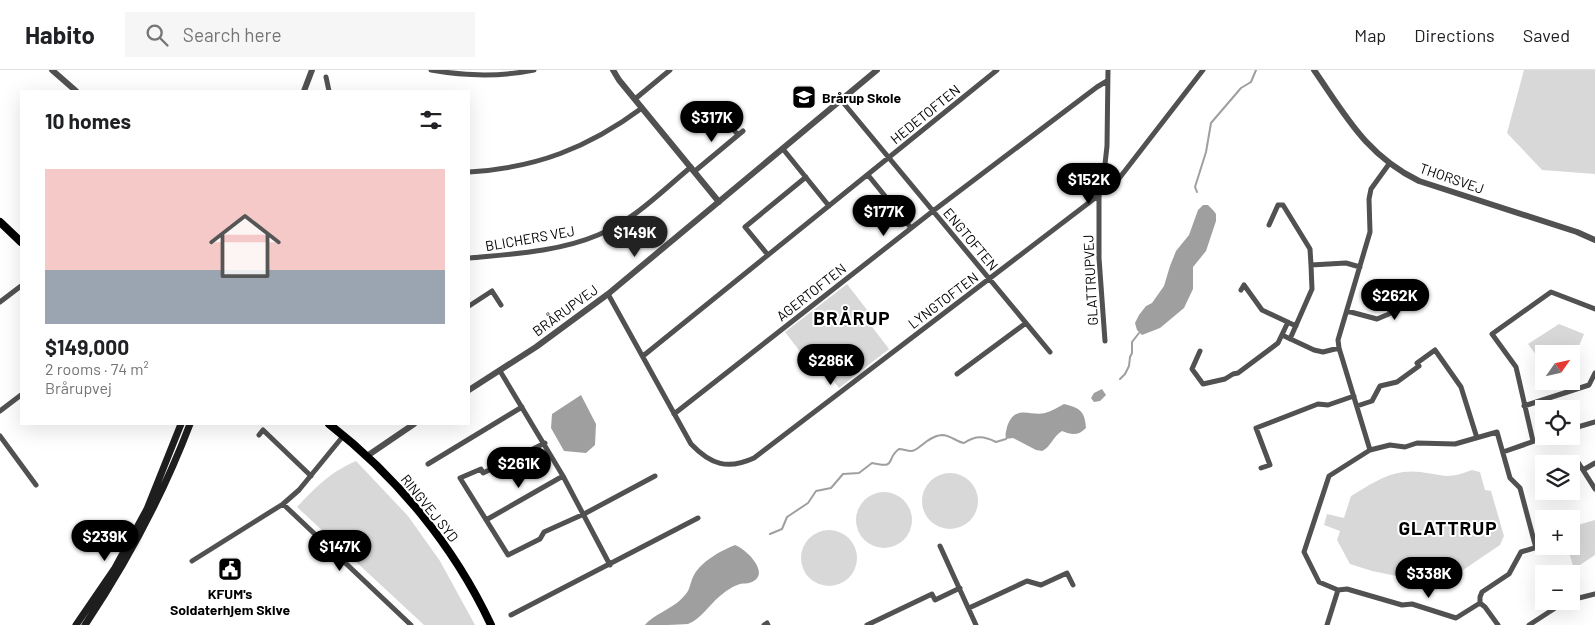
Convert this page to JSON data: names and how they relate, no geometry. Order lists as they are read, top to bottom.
{
  "streets": {
    "main road": ["RINGVEJ SYD"],
    "street": [
      "HEDETOFTEN",
      "THORSVEJ",
      "BLICHERS VEJ",
      "ENGTOFTEN",
      "GLATTRUPVEJ",
      "AGERTOFTEN",
      "LYNGTOFTEN",
      "BRÅRUPVEJ"
    ]
  },
  "crossings": [
    ["HEDETOFTEN", "ENGTOFTEN"],
    ["HEDETOFTEN", "LYNGTOFTEN"],
    ["ENGTOFTEN", "AGERTOFTEN"],
    ["ENGTOFTEN", "LYNGTOFTEN"],
    ["ENGTOFTEN", "BRÅRUPVEJ"],
    ["GLATTRUPVEJ", "AGERTOFTEN"],
    ["GLATTRUPVEJ", "LYNGTOFTEN"],
    ["AGERTOFTEN", "LYNGTOFTEN"],
    ["LYNGTOFTEN", "BRÅRUPVEJ"]
  ],
  "districts": ["BRÅRUP", "GLATTRUP"],
  "places": {
    "school or university": ["Brårup Skole"],
    "public building": ["KFUM's Soldaterhjem Skive"]
  },
  "north": "top right",
  "page": {
    "header": "Habito",
    "search": "Search here",
    "nav": ["Map", "Directions", "Saved"],
    "heading": "10 homes",
    "price": [
      "$317K",
      "$152K",
      "$177K",
      "$149K",
      "$262K",
      "$286K",
      "$261K",
      "$239K",
      "$147K",
      "$338K"
    ],
    "list": [
      {
        "name": "$149,000",
        "note": "2 rooms · 74 m² · Brårupvej"
      }
    ],
    "map_buttons": ["+", "−"]
  }
}
